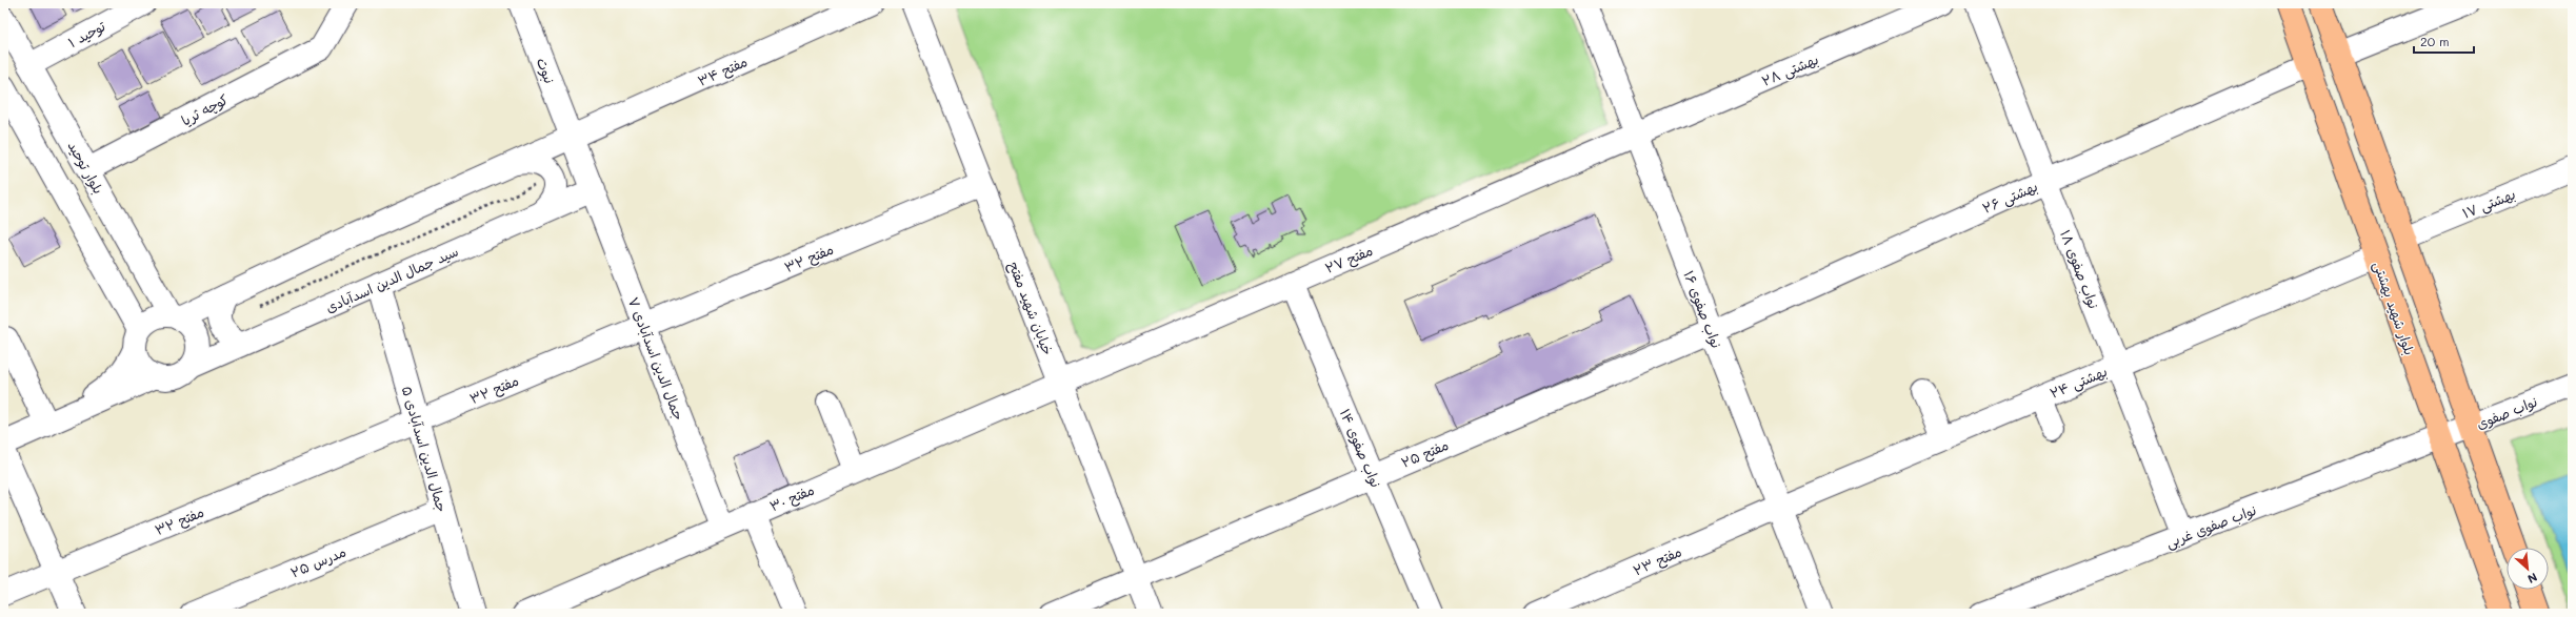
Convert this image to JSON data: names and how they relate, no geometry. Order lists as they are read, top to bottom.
{
  "streets": {
    "main road": ["بلوار شهید بهشتی"],
    "street": [
      "توحید ۱",
      "بهشتی ۲۸",
      "نبوت",
      "مفتح ۳۴",
      "کوچه ثریا",
      "بلوار توحید",
      "بهشتی ۲۶",
      "بهشتی ۱۷",
      "مفتح ۳۲",
      "مفتح ۲۷",
      "نواب صفوی ۱۸",
      "سید جمال الدین اسدآبادی",
      "خیابان شهید مفتح",
      "نواب صفوی ۱۶",
      "جمال الدین اسدآبادی ۷",
      "بهشتی ۲۴",
      "نواب صفوی",
      "نواب صفوی ۱۴",
      "جمال الدین اسدآبادی ۵",
      "مفتح ۲۵",
      "مفتح ۳۰",
      "نواب صفوی غربی",
      "مفتح ۲۳",
      "مدرس ۲۵"
    ]
  },
  "crossings": [
    ["توحید ۱", "بلوار توحید"],
    ["بهشتی ۲۸", "مفتح ۲۷"],
    ["بهشتی ۲۸", "نواب صفوی ۱۶"],
    ["نبوت", "مفتح ۳۴"],
    ["نبوت", "سید جمال الدین اسدآبادی"],
    ["نبوت", "جمال الدین اسدآبادی ۷"],
    ["کوچه ثریا", "بلوار توحید"],
    ["بلوار توحید", "سید جمال الدین اسدآبادی"],
    ["بهشتی ۲۶", "نواب صفوی ۱۸"],
    ["بهشتی ۲۶", "بلوار شهید بهشتی"],
    ["بهشتی ۲۶", "نواب صفوی ۱۶"],
    ["بهشتی ۲۶", "مفتح ۲۵"],
    ["مفتح ۳۲", "خیابان شهید مفتح"],
    ["مفتح ۳۲", "جمال الدین اسدآبادی ۷"],
    ["مفتح ۳۲", "جمال الدین اسدآبادی ۵"],
    ["مفتح ۲۷", "خیابان شهید مفتح"],
    ["مفتح ۲۷", "نواب صفوی ۱۶"],
    ["مفتح ۲۷", "نواب صفوی ۱۴"],
    ["مفتح ۲۷", "مفتح ۳۰"],
    ["نواب صفوی ۱۸", "بهشتی ۲۴"],
    ["نواب صفوی ۱۸", "نواب صفوی غربی"],
    ["سید جمال الدین اسدآبادی", "جمال الدین اسدآبادی ۷"],
    ["سید جمال الدین اسدآبادی", "جمال الدین اسدآبادی ۵"],
    ["خیابان شهید مفتح", "مفتح ۲۵"],
    ["خیابان شهید مفتح", "مفتح ۳۰"],
    ["بلوار شهید بهشتی", "بهشتی ۲۴"],
    ["بلوار شهید بهشتی", "نواب صفوی"],
    ["بلوار شهید بهشتی", "نواب صفوی غربی"],
    ["نواب صفوی ۱۶", "بهشتی ۲۴"],
    ["نواب صفوی ۱۶", "مفتح ۲۵"],
    ["نواب صفوی ۱۶", "مفتح ۲۳"],
    ["جمال الدین اسدآبادی ۷", "مفتح ۳۰"],
    ["بهشتی ۲۴", "مفتح ۲۳"],
    ["نواب صفوی", "نواب صفوی غربی"],
    ["نواب صفوی ۱۴", "مفتح ۲۵"],
    ["جمال الدین اسدآبادی ۵", "مدرس ۲۵"]
  ],
  "scale_bar": "20 m",
  "north": "bottom right"
}
